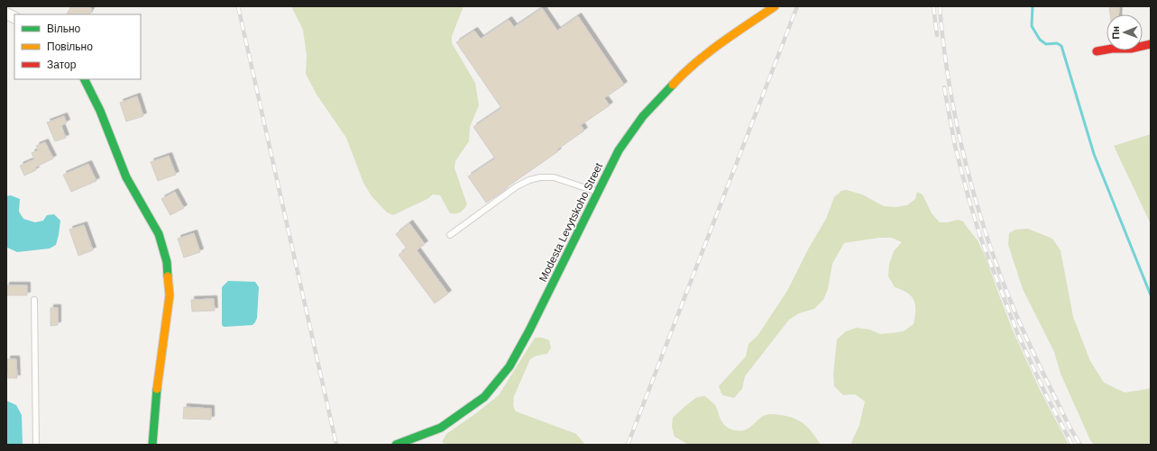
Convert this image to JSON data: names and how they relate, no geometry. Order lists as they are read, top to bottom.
{
  "streets": {
    "street": ["Modesta Levytskoho Street"]
  },
  "legend": ["Вільно", "Повільно", "Затор"],
  "north": "left"
}
